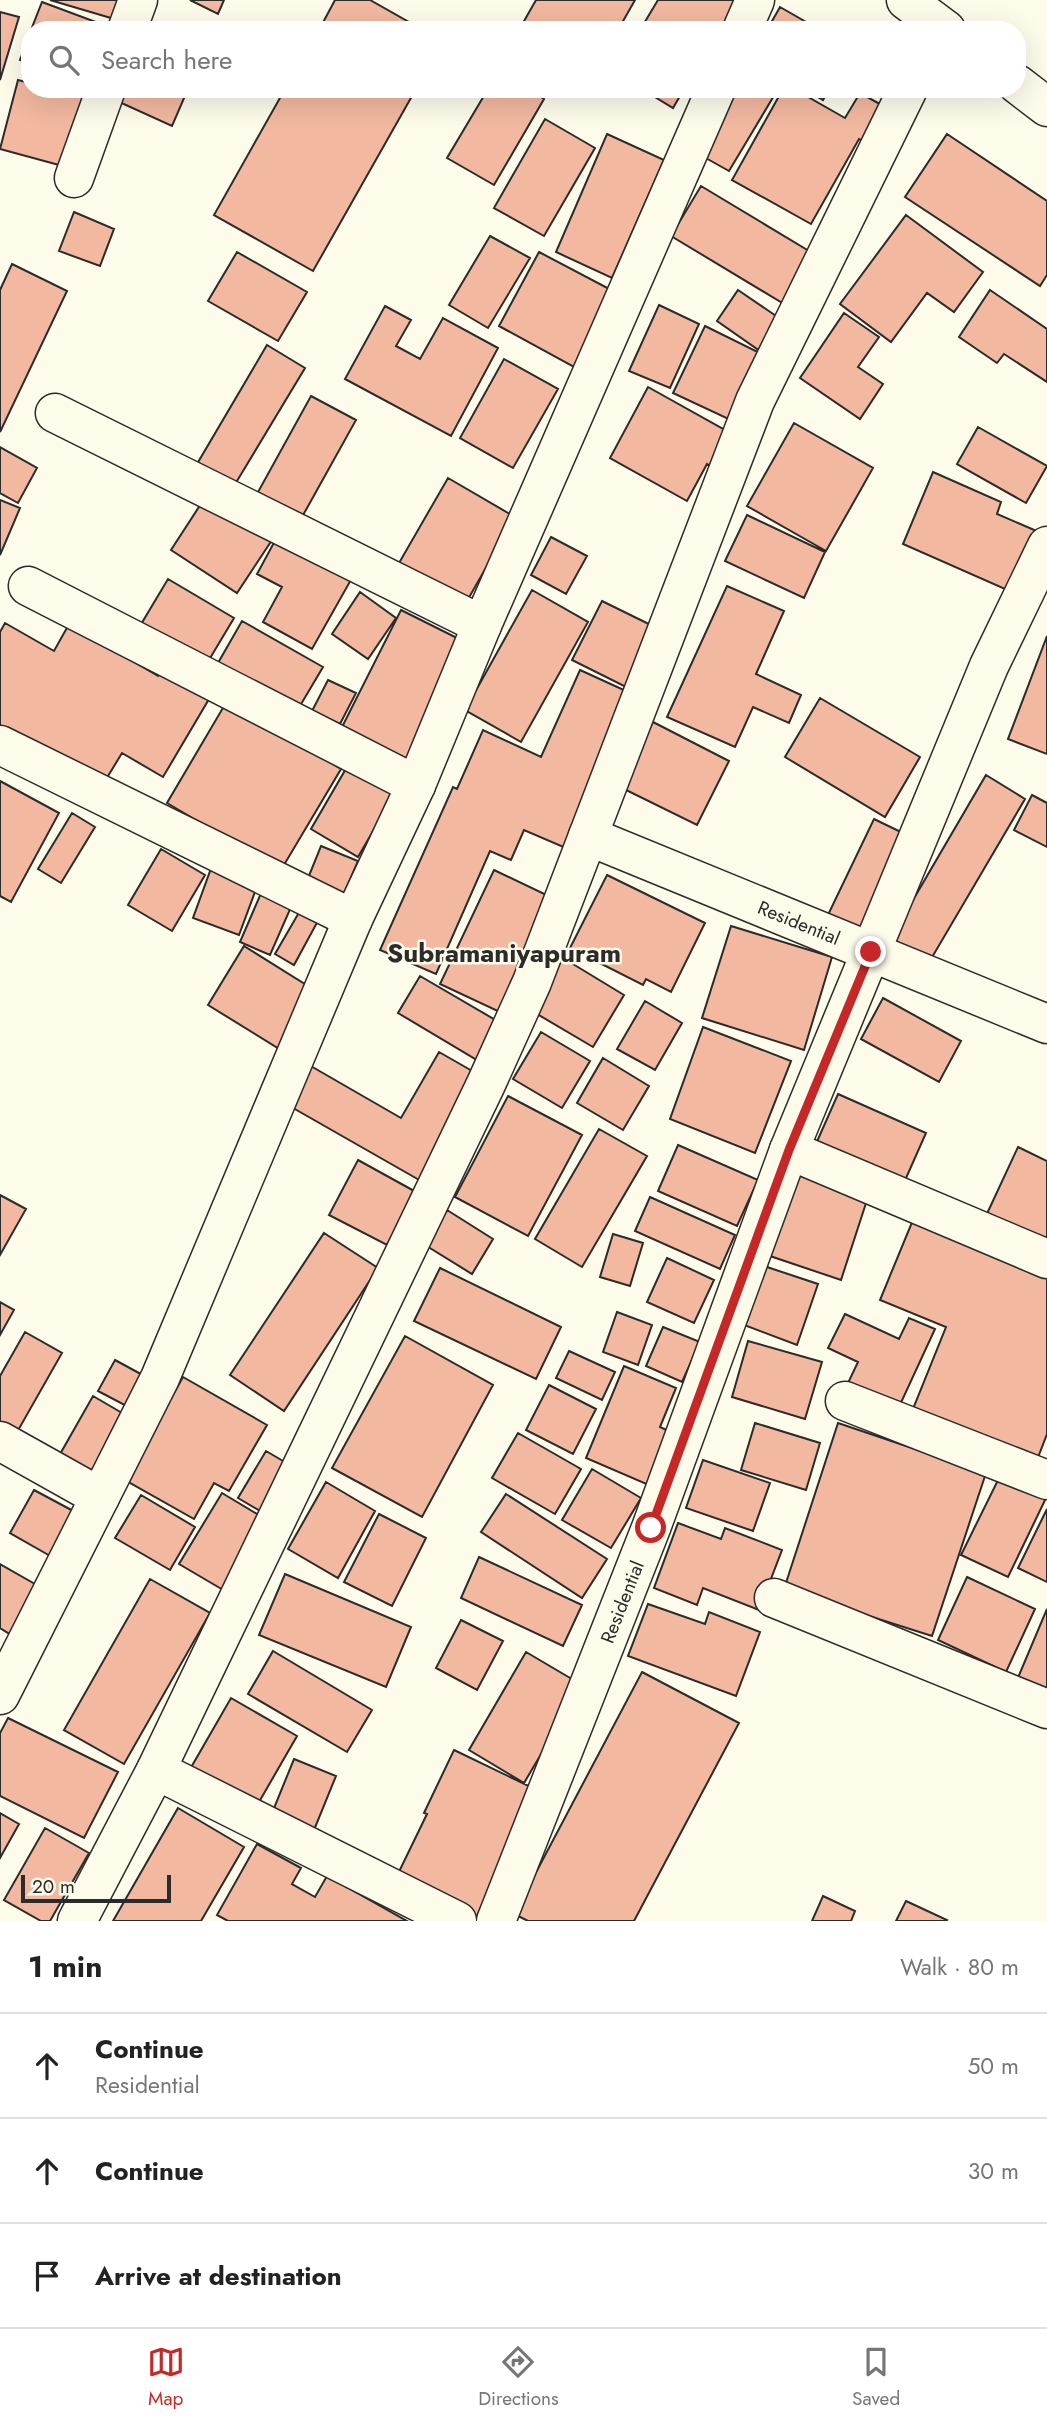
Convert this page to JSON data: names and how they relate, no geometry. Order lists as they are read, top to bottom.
{
  "streets": {
    "street": ["Residential"]
  },
  "districts": ["Subramaniyapuram"],
  "scale_bar": "20 m",
  "page": {
    "search": "Search here",
    "scale": "20 m",
    "heading": ["1 min", "Walk · 80 m"],
    "list": [
      ["Continue", "Residential", "50 m"],
      ["Continue", "30 m"],
      "Arrive at destination"
    ],
    "nav": ["Map", "Directions", "Saved"]
  }
}
